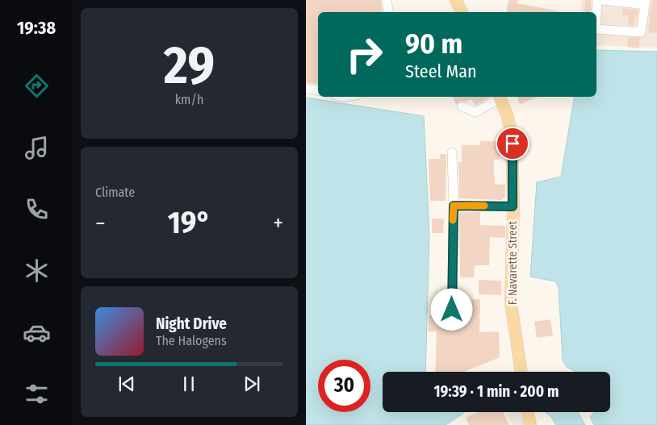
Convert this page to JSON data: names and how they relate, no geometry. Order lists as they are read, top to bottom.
{
  "streets": {
    "main road": ["F. Navarette Street"]
  },
  "page": {
    "tabs": "19:38",
    "tile": [
      ["29", "km/h"],
      "Climate"
    ],
    "turn": ["90 m", "Steel Man"],
    "heat": ["−", "19°", "+"],
    "song": ["Night Drive", "The Halogens"],
    "limit": "30",
    "trip": "19:39 · 1 min · 200 m"
  }
}
